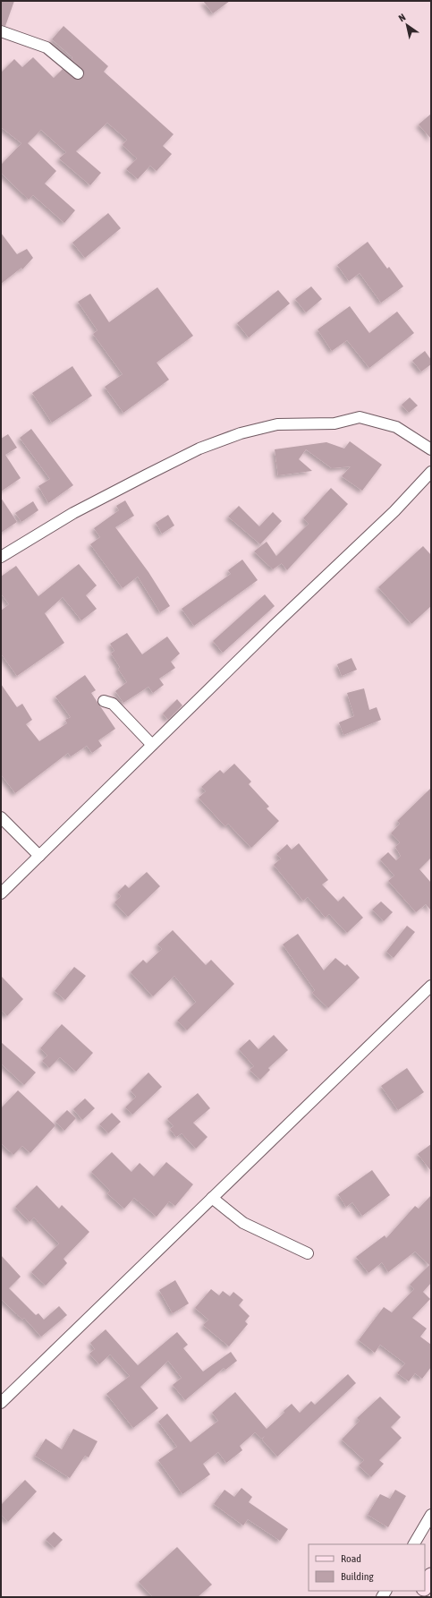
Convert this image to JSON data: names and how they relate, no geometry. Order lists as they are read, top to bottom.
{
  "legend": ["Road", "Building"],
  "north": "top left"
}
